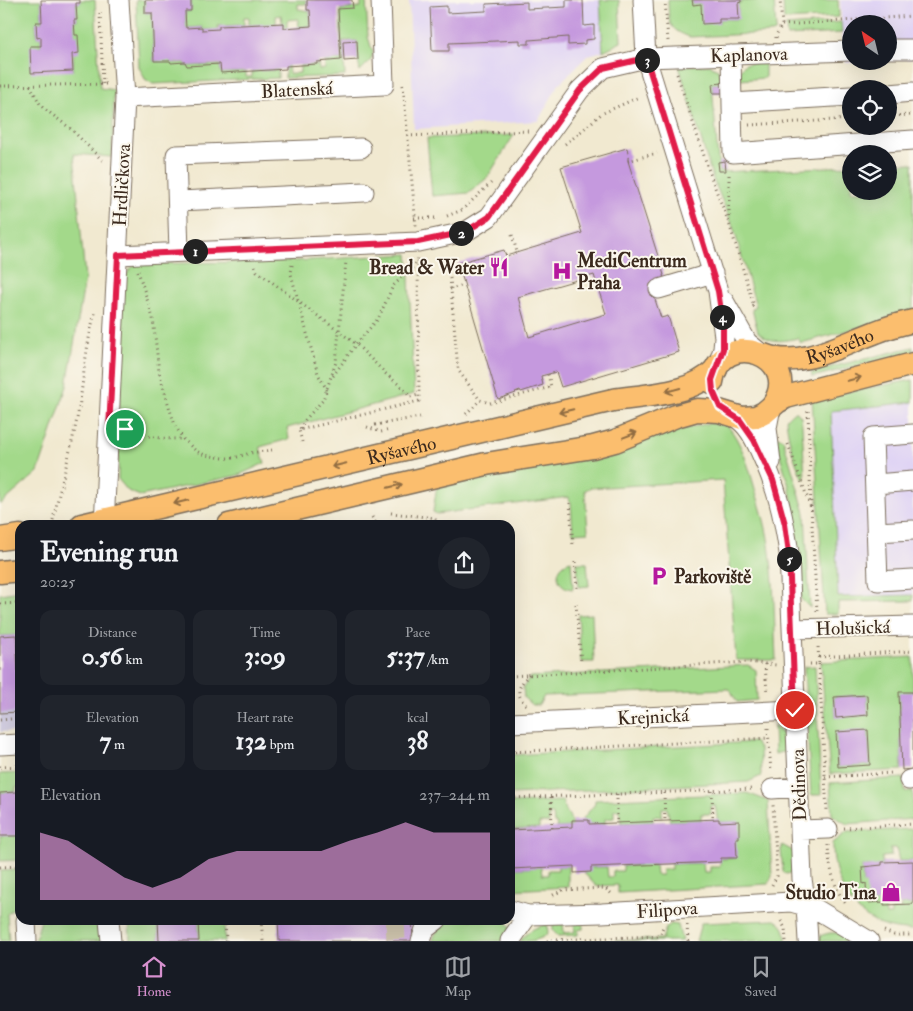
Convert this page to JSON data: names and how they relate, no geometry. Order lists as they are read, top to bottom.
{
  "streets": {
    "main road": ["Ryšavého"],
    "street": [
      "Kaplanova",
      "Blatenská",
      "Hrdličkova",
      "Holušická",
      "Krejnická",
      "Dědinova",
      "Filipova"
    ]
  },
  "crossings": [
    ["Blatenská", "Hrdličkova"],
    ["Ryšavého", "Dědinova"],
    ["Holušická", "Dědinova"],
    ["Krejnická", "Dědinova"],
    ["Dědinova", "Filipova"]
  ],
  "places": {
    "restaurant": ["Bread & Water"],
    "hospital": ["MediCentrum Praha"],
    "parking": ["Parkoviště"],
    "shop": ["Studio Tina"]
  },
  "north": "top left",
  "page": {
    "pins": [
      "3",
      "2",
      "1",
      "4",
      "5"
    ],
    "heading": ["Evening run", "20:25"],
    "stats": [
      ["Distance", "0.56 km"],
      ["Time", "3:09"],
      ["Pace", "5:37 /km"],
      ["Elevation", "7 m"],
      ["Heart rate", "132 bpm"],
      ["kcal", "38"]
    ],
    "chart": ["Elevation", "237–244 m"],
    "tabs": ["Home", "Map", "Saved"]
  }
}
